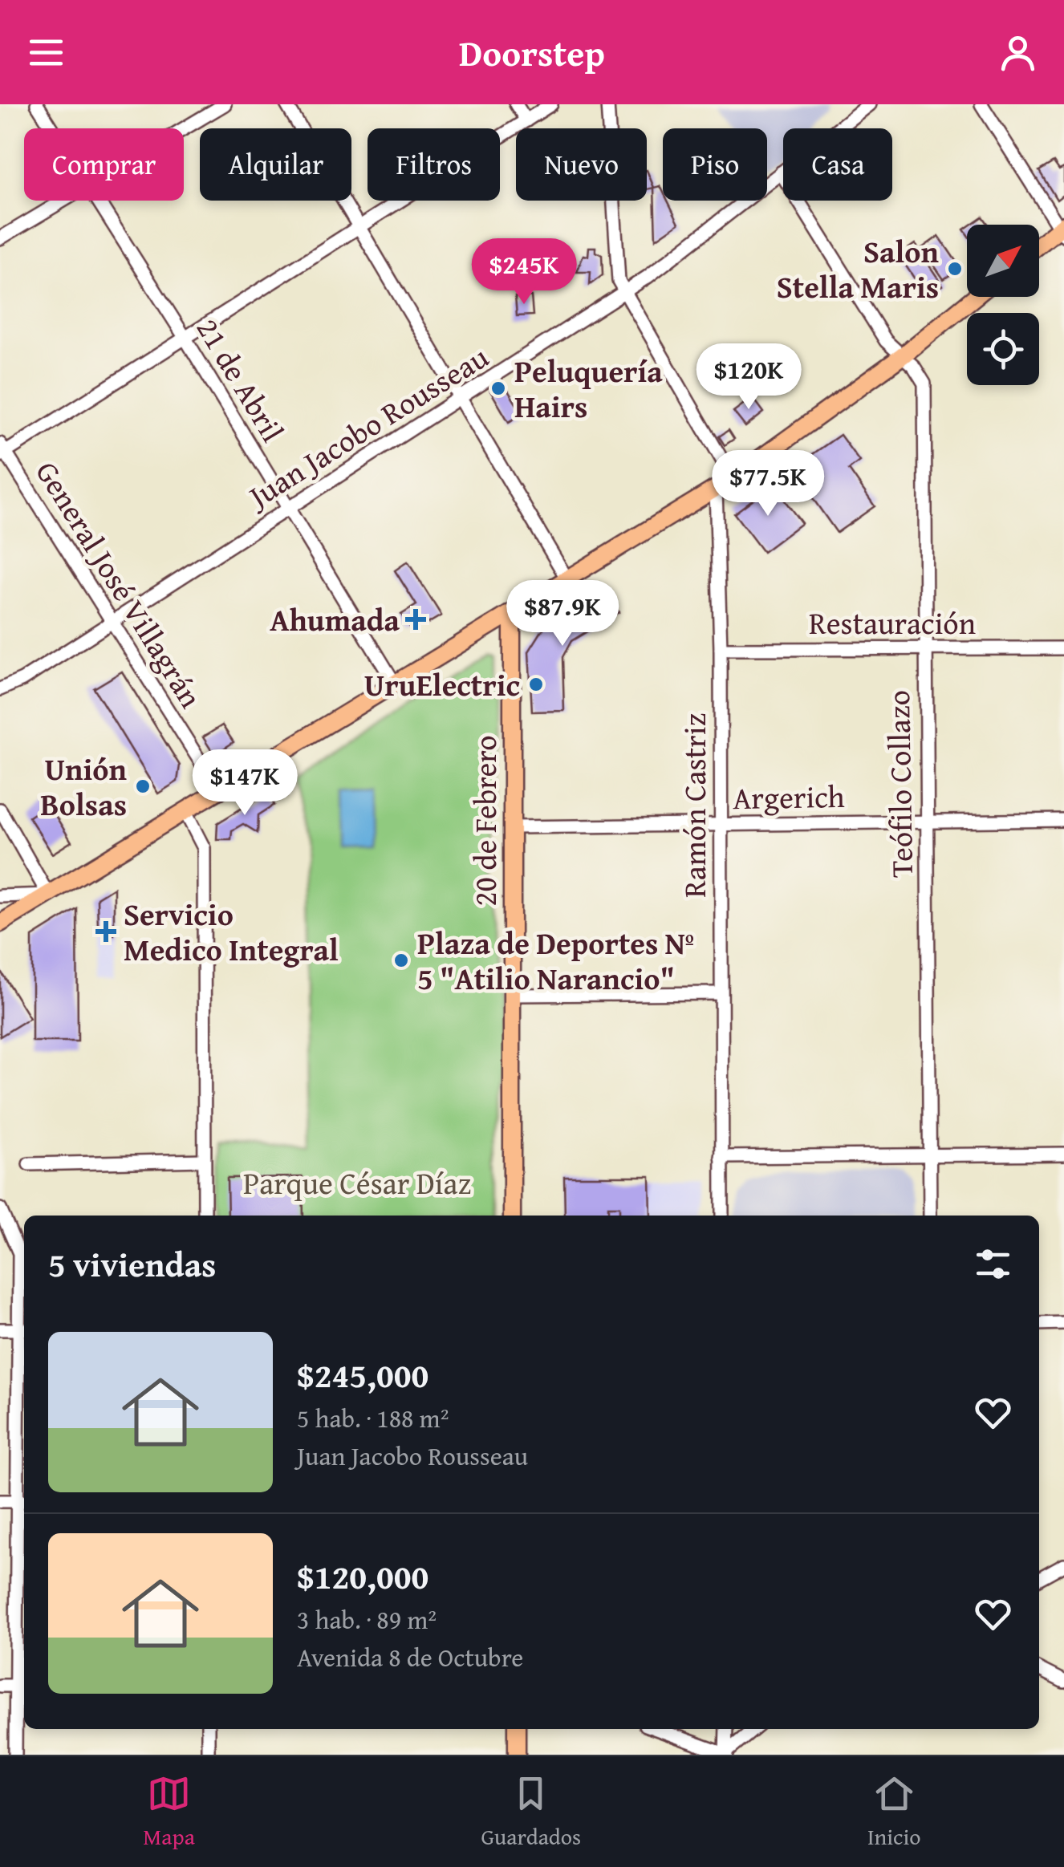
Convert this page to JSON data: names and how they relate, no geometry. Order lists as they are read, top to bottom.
{
  "streets": {
    "main road": ["20 de Febrero"],
    "street": [
      "21 de Abril",
      "Juan Jacobo Rousseau",
      "General José Villagrán",
      "Restauración",
      "Teófilo Collazo",
      "Argerich",
      "Ramón Castriz"
    ]
  },
  "crossings": [
    ["21 de Abril", "Juan Jacobo Rousseau"],
    ["Juan Jacobo Rousseau", "General José Villagrán"],
    ["Juan Jacobo Rousseau", "Teófilo Collazo"],
    ["Restauración", "Teófilo Collazo"],
    ["Restauración", "Ramón Castriz"],
    ["Teófilo Collazo", "Argerich"],
    ["Argerich", "Ramón Castriz"],
    ["Argerich", "20 de Febrero"]
  ],
  "parks": ["Parque César Díaz"],
  "places": {
    "other": [
      "Salon Stella Maris",
      "Peluquería Hairs",
      "UruElectric",
      "Unión Bolsas",
      "Plaza de Deportes Nº 5 \"Atilio Narancio\""
    ],
    "health": ["Ahumada", "Servicio Medico Integral"]
  },
  "north": "top right",
  "page": {
    "header": "Doorstep",
    "chip": [
      "Comprar",
      "Alquilar",
      "Filtros",
      "Nuevo",
      "Piso",
      "Casa"
    ],
    "price": [
      "$245K",
      "$120K",
      "$77.5K",
      "$87.9K",
      "$147K"
    ],
    "heading": "5 viviendas",
    "list": [
      {
        "name": "$245,000",
        "note": "5 hab. · 188 m² · Juan Jacobo Rousseau"
      },
      {
        "name": "$120,000",
        "note": "3 hab. · 89 m² · Avenida 8 de Octubre"
      }
    ],
    "tabs": ["Mapa", "Guardados", "Inicio"]
  }
}
